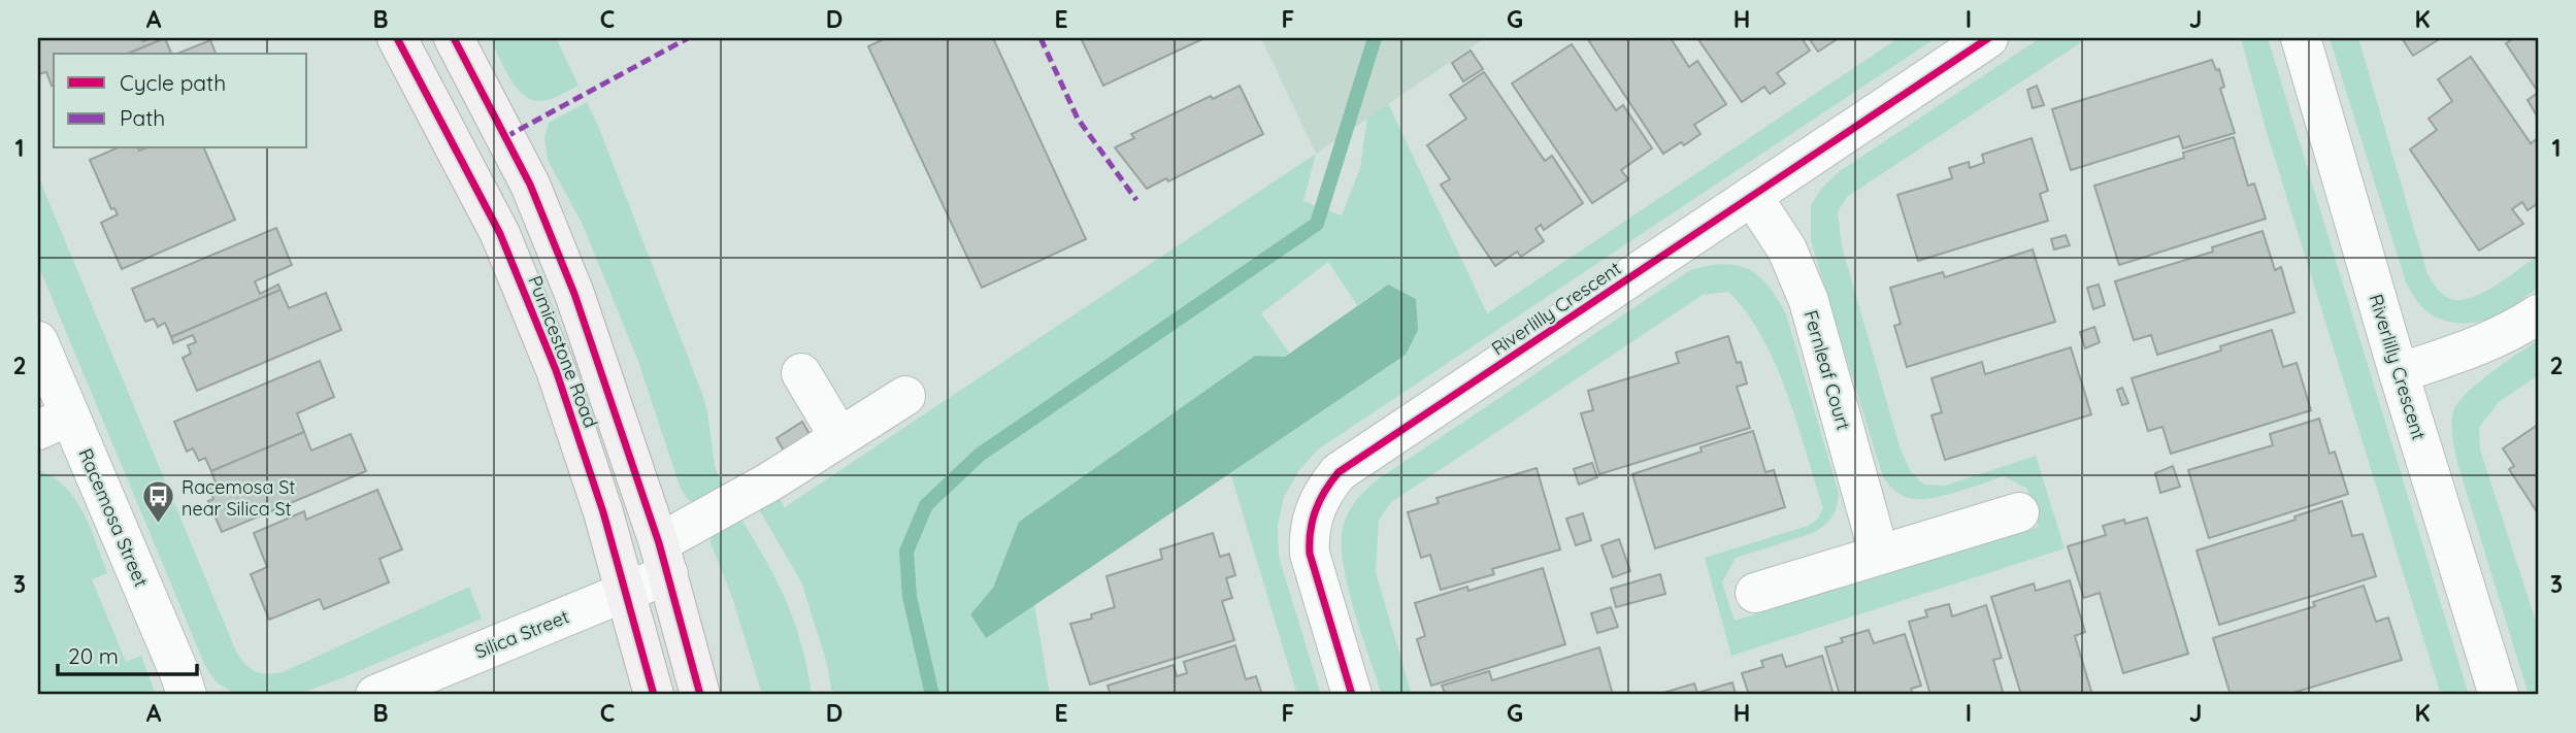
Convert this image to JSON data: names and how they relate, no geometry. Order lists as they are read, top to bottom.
{
  "streets": {
    "main road": ["Pumicestone Road"],
    "street": [
      "Riverlilly Crescent",
      "Fernleaf Court",
      "Racemosa Street",
      "Silica Street"
    ]
  },
  "crossings": [
    ["Riverlilly Crescent", "Fernleaf Court"],
    ["Pumicestone Road", "Silica Street"]
  ],
  "places": {
    "bus stop": ["Racemosa St near Silica St"]
  },
  "legend": ["Cycle path", "Path"],
  "scale_bar": "20 m",
  "grid": {
    "columns": [
      "A",
      "B",
      "C",
      "D",
      "E",
      "F",
      "G",
      "H",
      "I",
      "J",
      "K"
    ],
    "rows": ["1", "2", "3"]
  }
}
